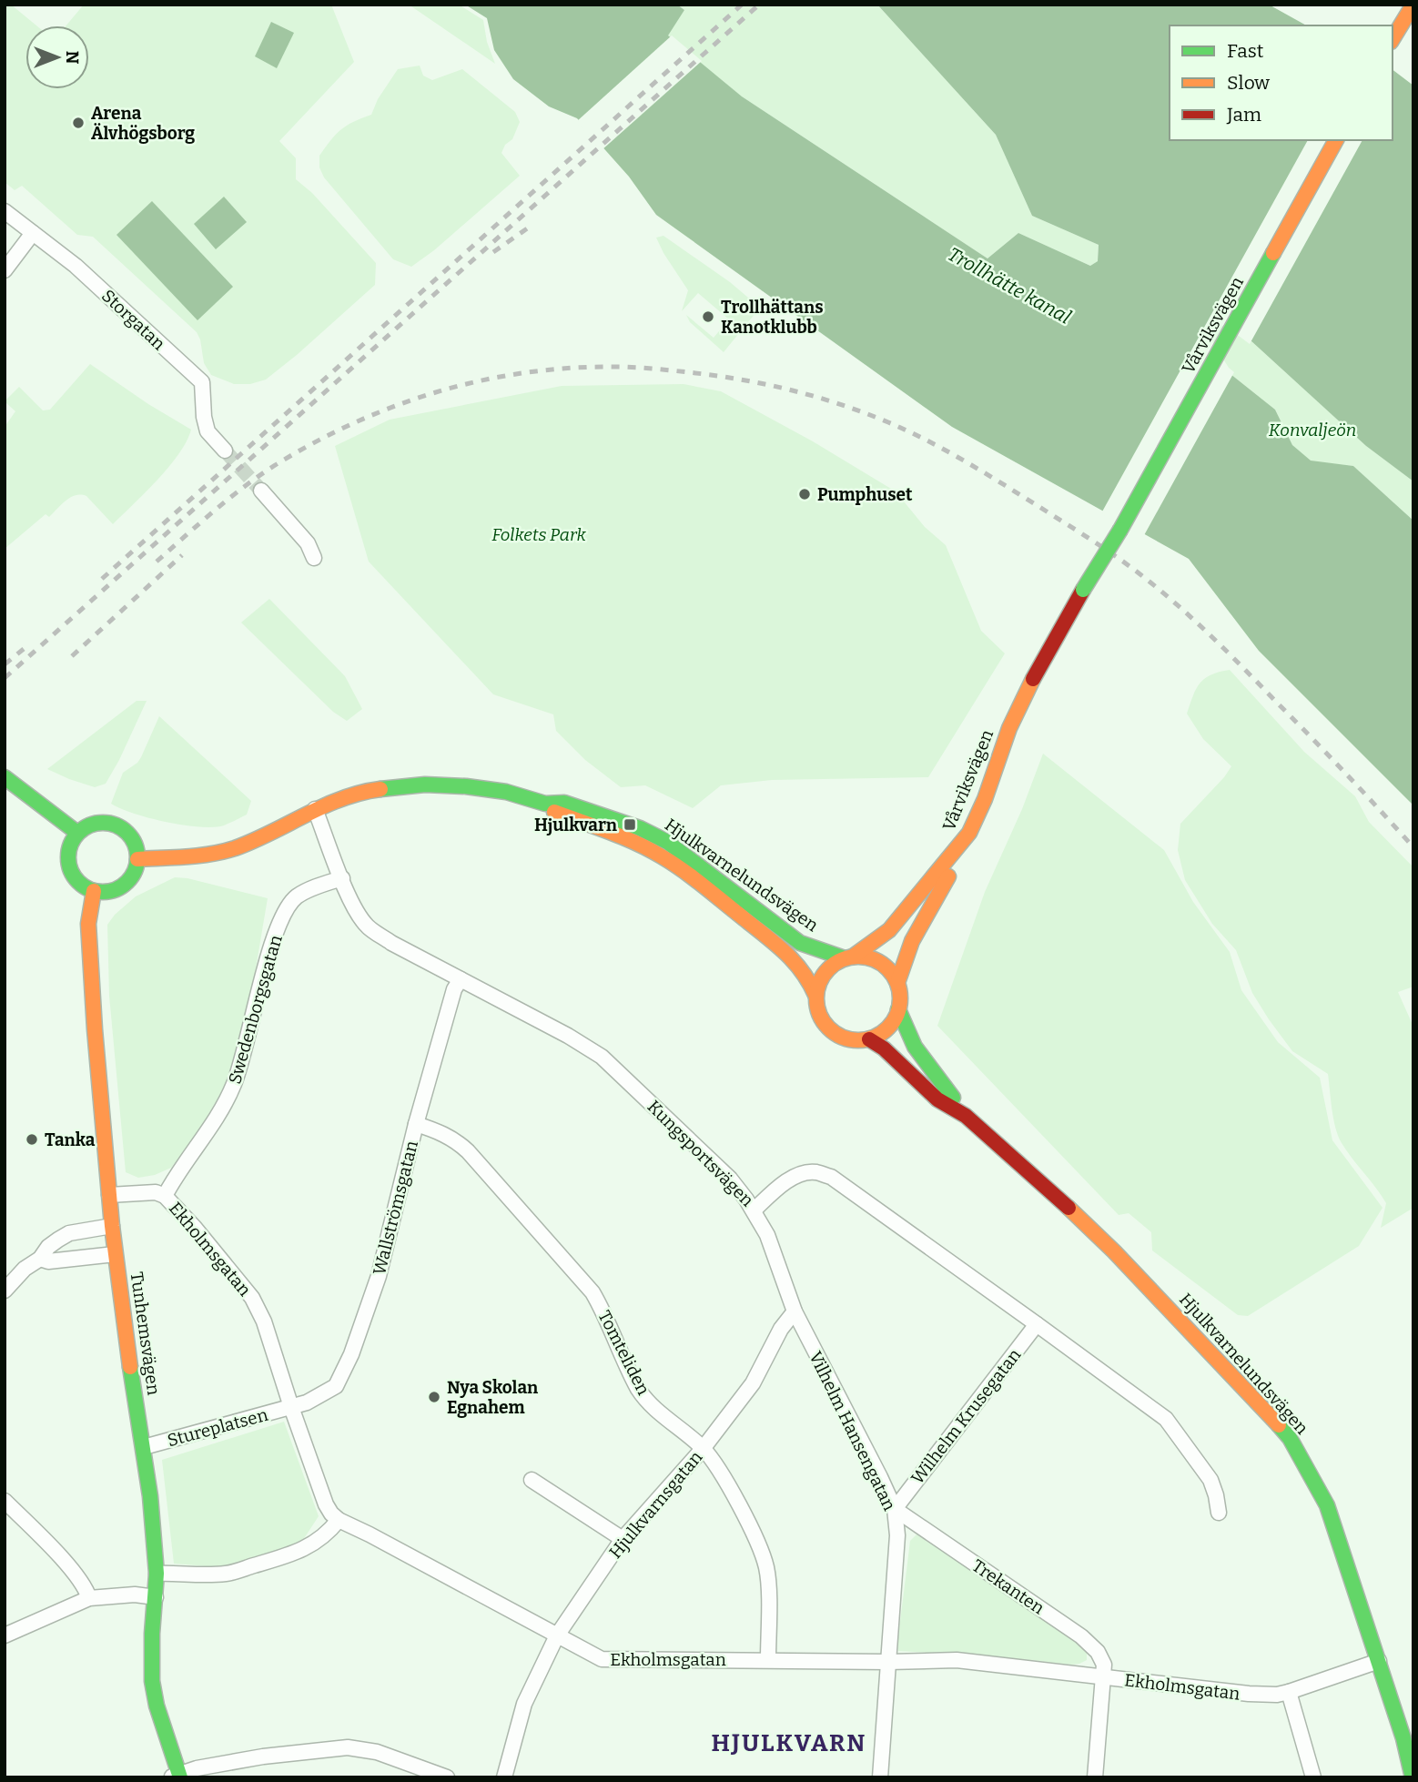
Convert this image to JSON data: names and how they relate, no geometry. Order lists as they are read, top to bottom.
{
  "streets": {
    "street": [
      "Storgatan",
      "Vårviksvägen",
      "Hjulkvarnelundsvägen",
      "Swedenborgsgatan",
      "Kungsportsvägen",
      "Wallströmsgatan",
      "Ekholmsgatan",
      "Tunhemsvägen",
      "Tomteliden",
      "Wilhelm Krusegatan",
      "Stureplatsen",
      "Vilhelm Hansengatan",
      "Hjulkvarnsgatan",
      "Trekanten"
    ]
  },
  "crossings": [
    ["Vårviksvägen", "Hjulkvarnelundsvägen"],
    ["Hjulkvarnelundsvägen", "Kungsportsvägen"],
    ["Hjulkvarnelundsvägen", "Ekholmsgatan"],
    ["Hjulkvarnelundsvägen", "Tunhemsvägen"],
    ["Swedenborgsgatan", "Kungsportsvägen"],
    ["Swedenborgsgatan", "Ekholmsgatan"],
    ["Kungsportsvägen", "Wallströmsgatan"],
    ["Kungsportsvägen", "Wilhelm Krusegatan"],
    ["Kungsportsvägen", "Vilhelm Hansengatan"],
    ["Wallströmsgatan", "Ekholmsgatan"],
    ["Wallströmsgatan", "Tomteliden"],
    ["Wallströmsgatan", "Stureplatsen"],
    ["Ekholmsgatan", "Tunhemsvägen"],
    ["Ekholmsgatan", "Tomteliden"],
    ["Ekholmsgatan", "Stureplatsen"],
    ["Ekholmsgatan", "Vilhelm Hansengatan"],
    ["Ekholmsgatan", "Hjulkvarnsgatan"],
    ["Ekholmsgatan", "Trekanten"],
    ["Tunhemsvägen", "Stureplatsen"],
    ["Tomteliden", "Hjulkvarnsgatan"],
    ["Wilhelm Krusegatan", "Vilhelm Hansengatan"],
    ["Wilhelm Krusegatan", "Trekanten"],
    ["Vilhelm Hansengatan", "Hjulkvarnsgatan"],
    ["Vilhelm Hansengatan", "Trekanten"]
  ],
  "districts": ["HJULKVARN"],
  "water": ["Trollhätte kanal"],
  "parks": ["Konvaljeön", "Folkets Park"],
  "places": {
    "other": [
      "Arena Älvhögsborg",
      "Trollhättans Kanotklubb",
      "Pumphuset",
      "Tanka",
      "Nya Skolan Egnahem"
    ],
    "transit": ["Hjulkvarn"]
  },
  "legend": ["Fast", "Slow", "Jam"],
  "north": "right"
}
